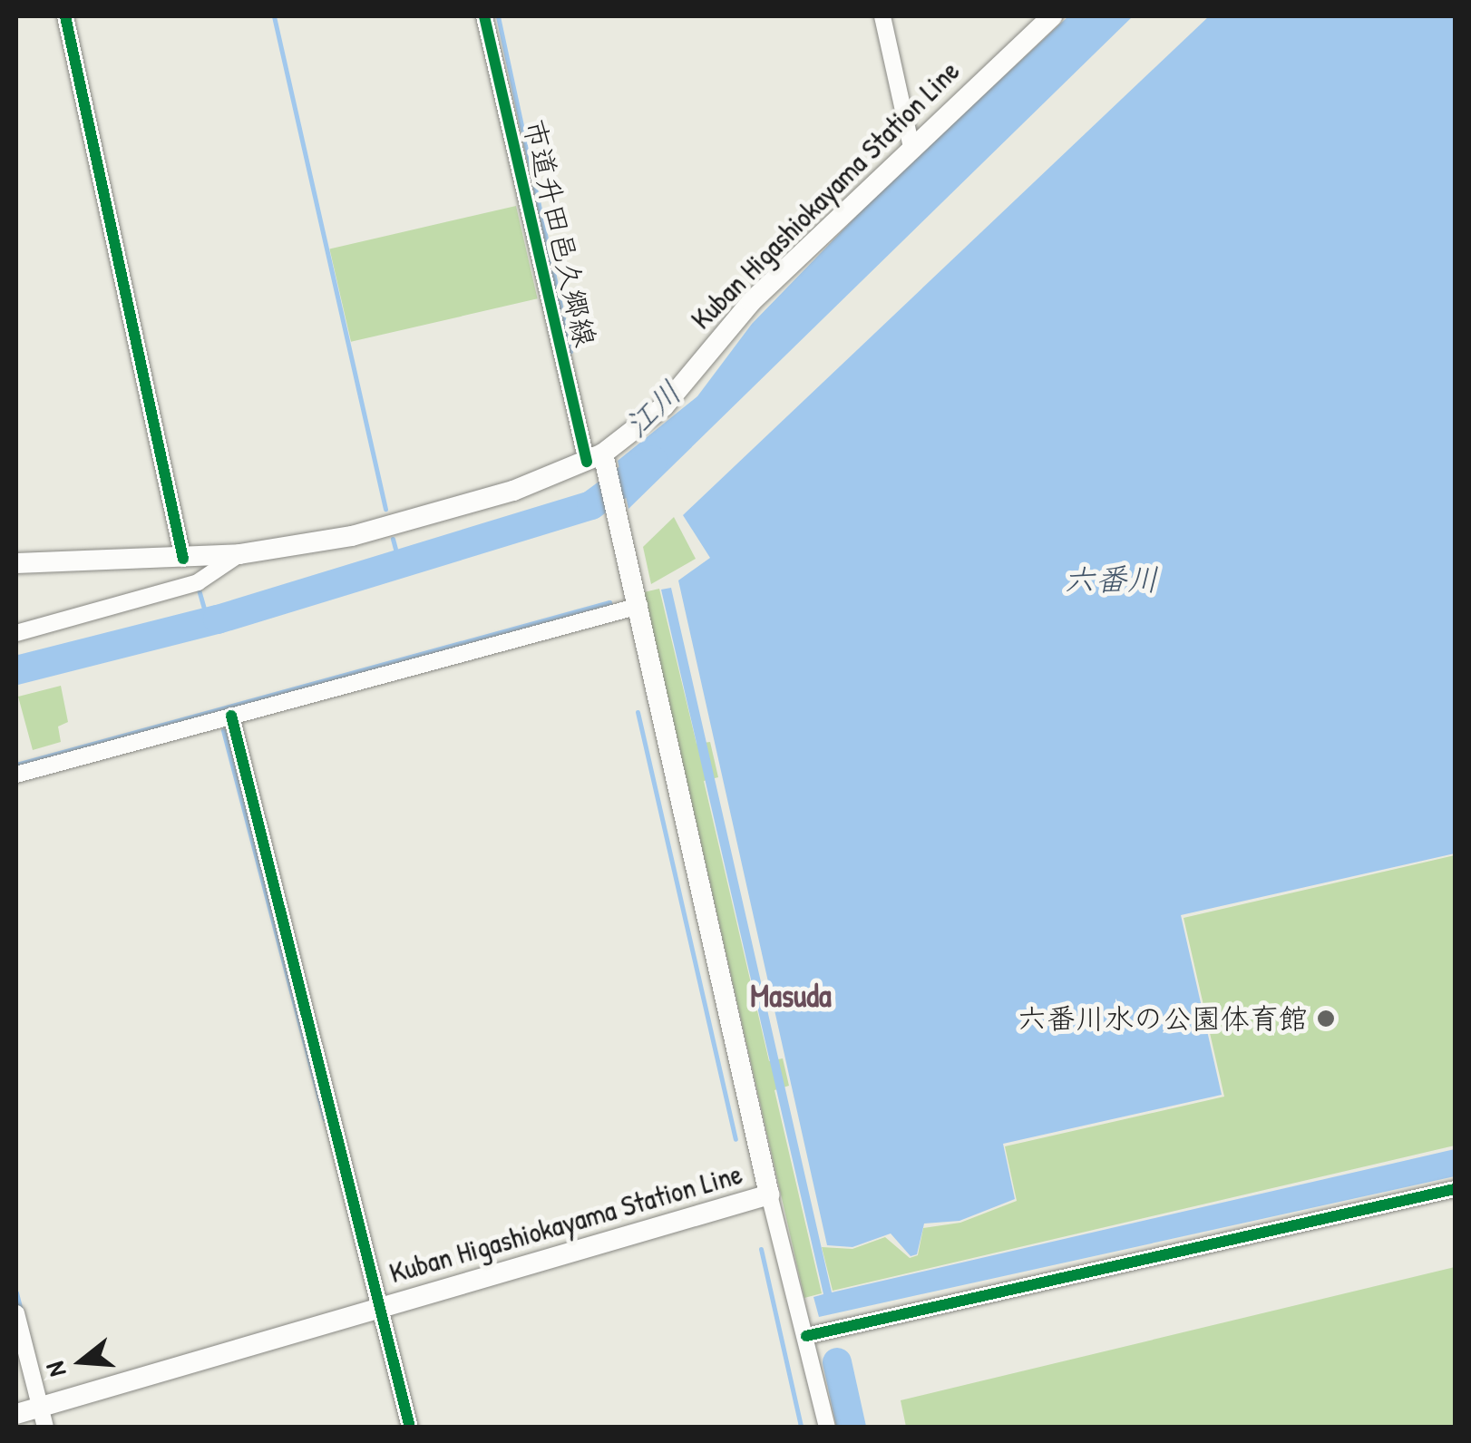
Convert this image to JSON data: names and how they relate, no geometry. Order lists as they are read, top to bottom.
{
  "streets": {
    "main road": ["Kuban Higashiokayama Station Line"],
    "street": ["市道升田邑久郷線"]
  },
  "crossings": [
    ["Kuban Higashiokayama Station Line", "市道升田邑久郷線"]
  ],
  "districts": ["Masuda"],
  "water": ["江川", "六番川"],
  "places": ["六番川水の公園体育館"],
  "north": "left"
}
